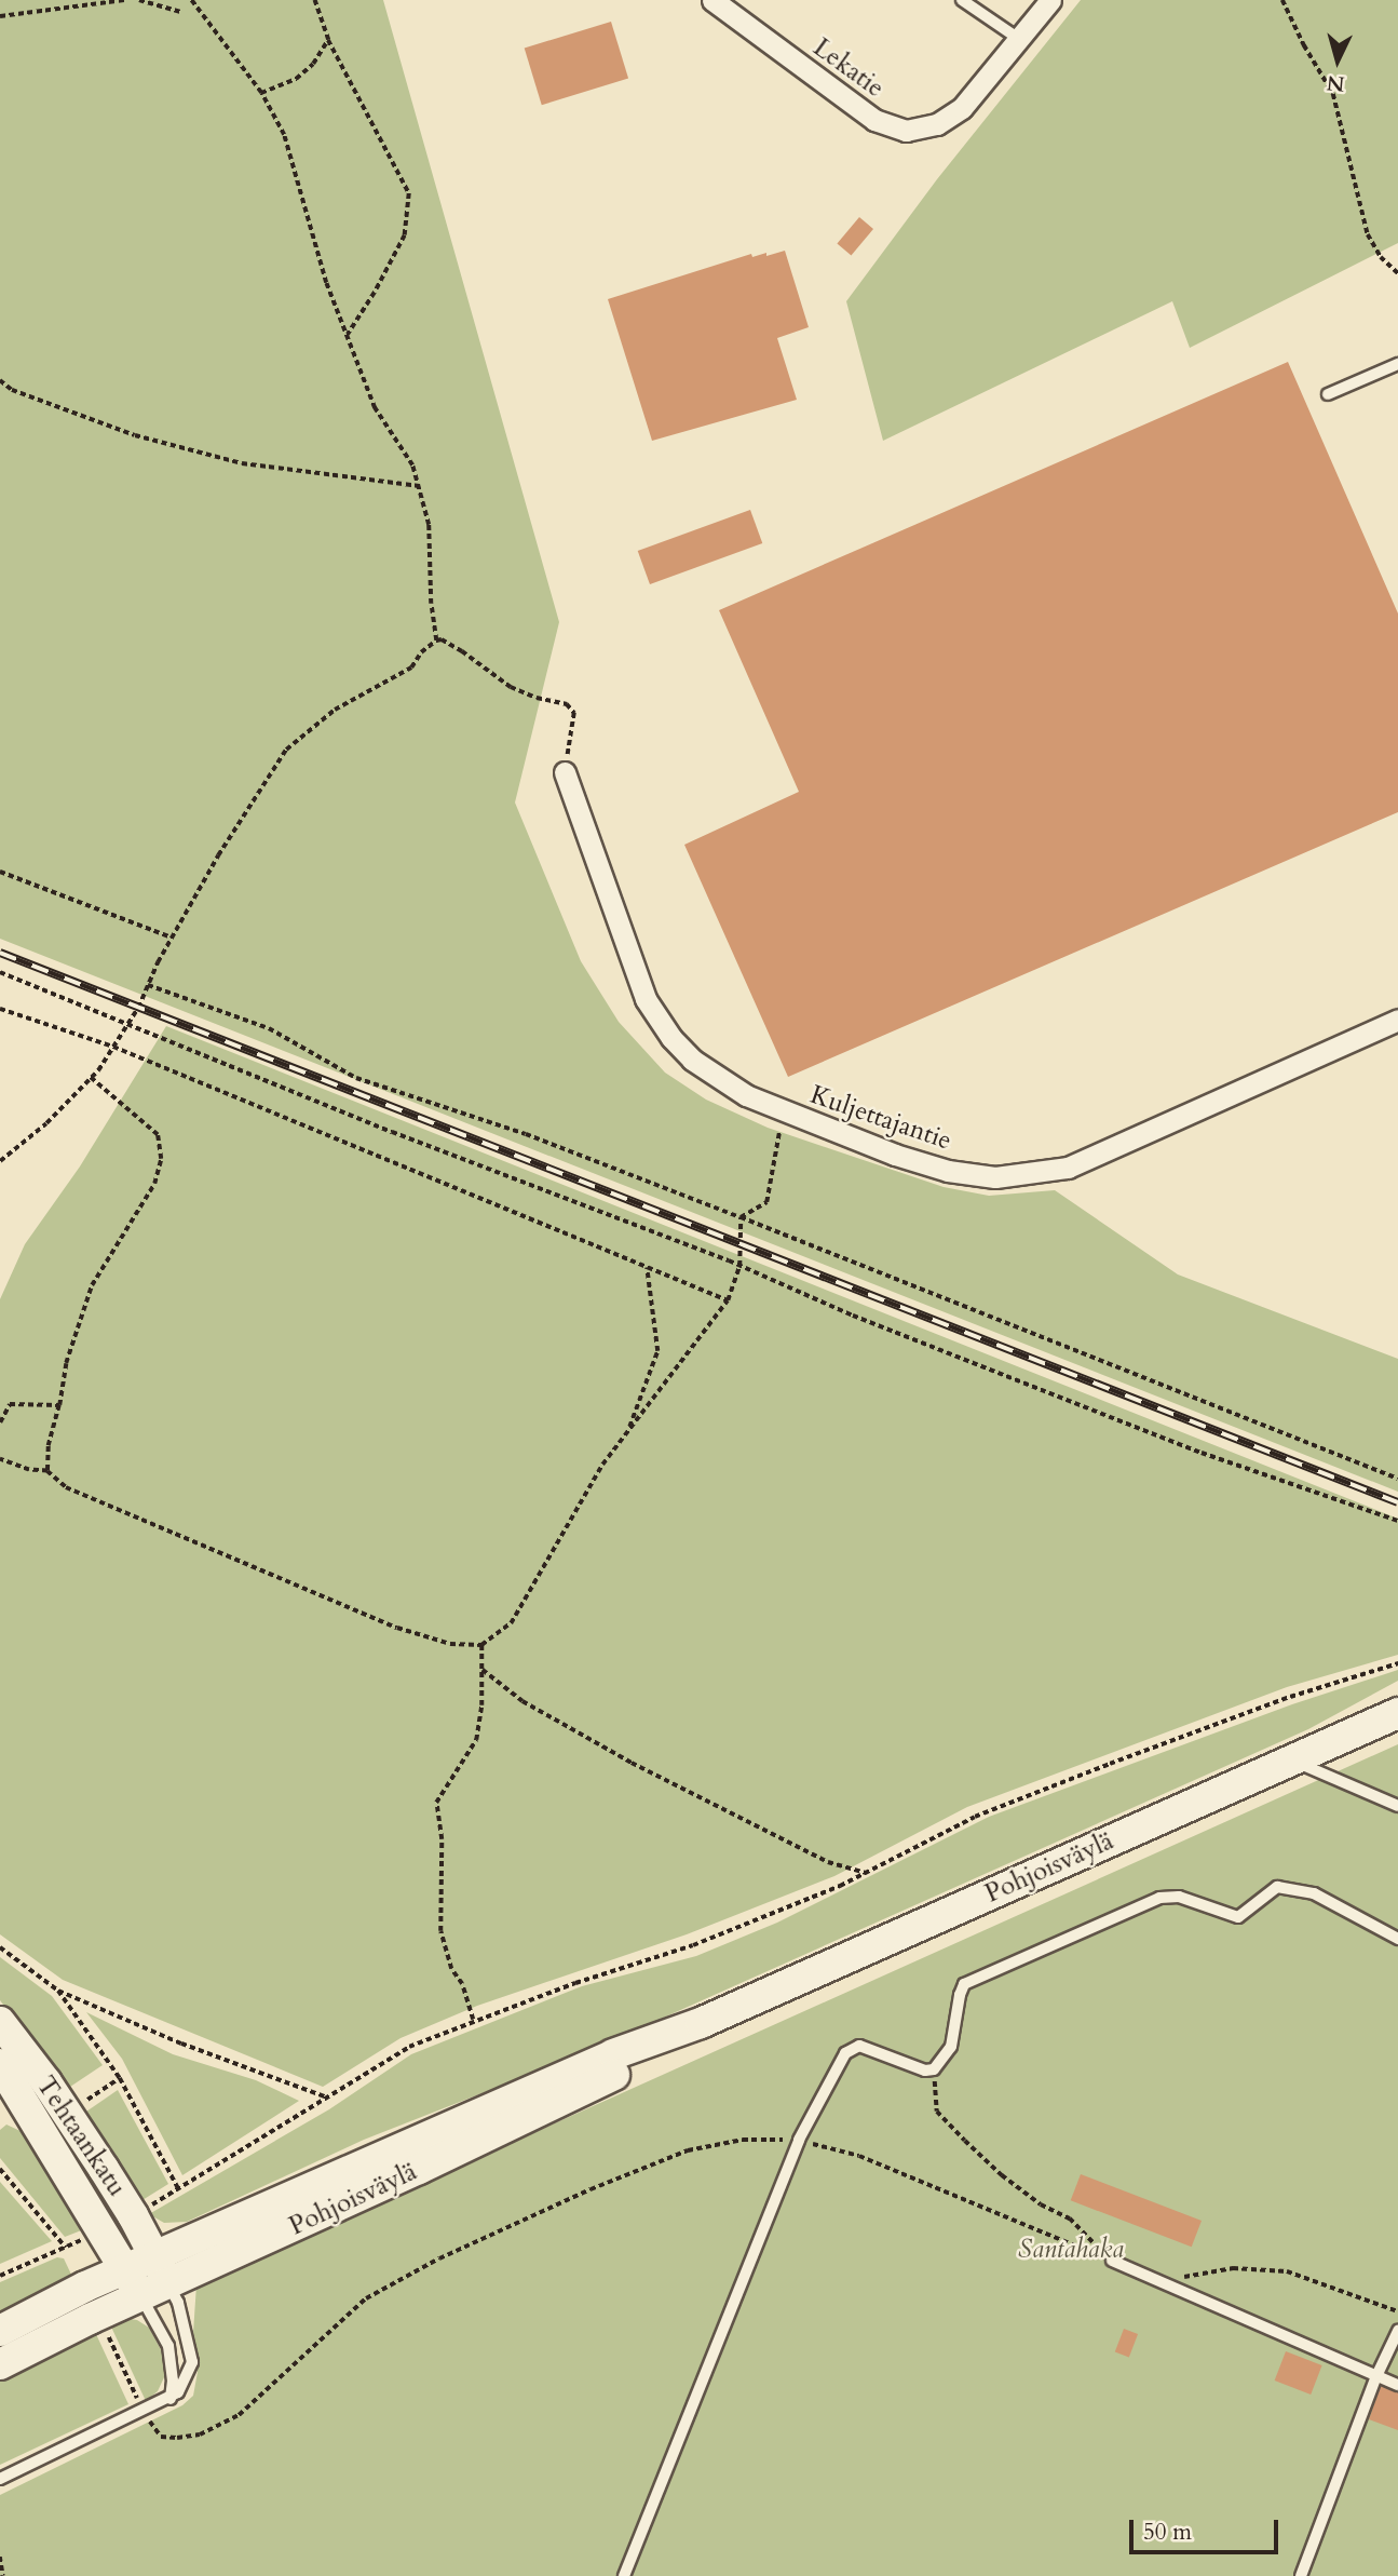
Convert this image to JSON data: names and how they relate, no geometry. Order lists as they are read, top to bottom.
{
  "streets": {
    "main road": ["Pohjoisväylä", "Tehtaankatu"],
    "street": ["Lekatie", "Kuljettajantie"]
  },
  "crossings": [
    ["Pohjoisväylä", "Tehtaankatu"]
  ],
  "parks": ["Santahaka"],
  "scale_bar": "50 m",
  "north": "bottom"
}
